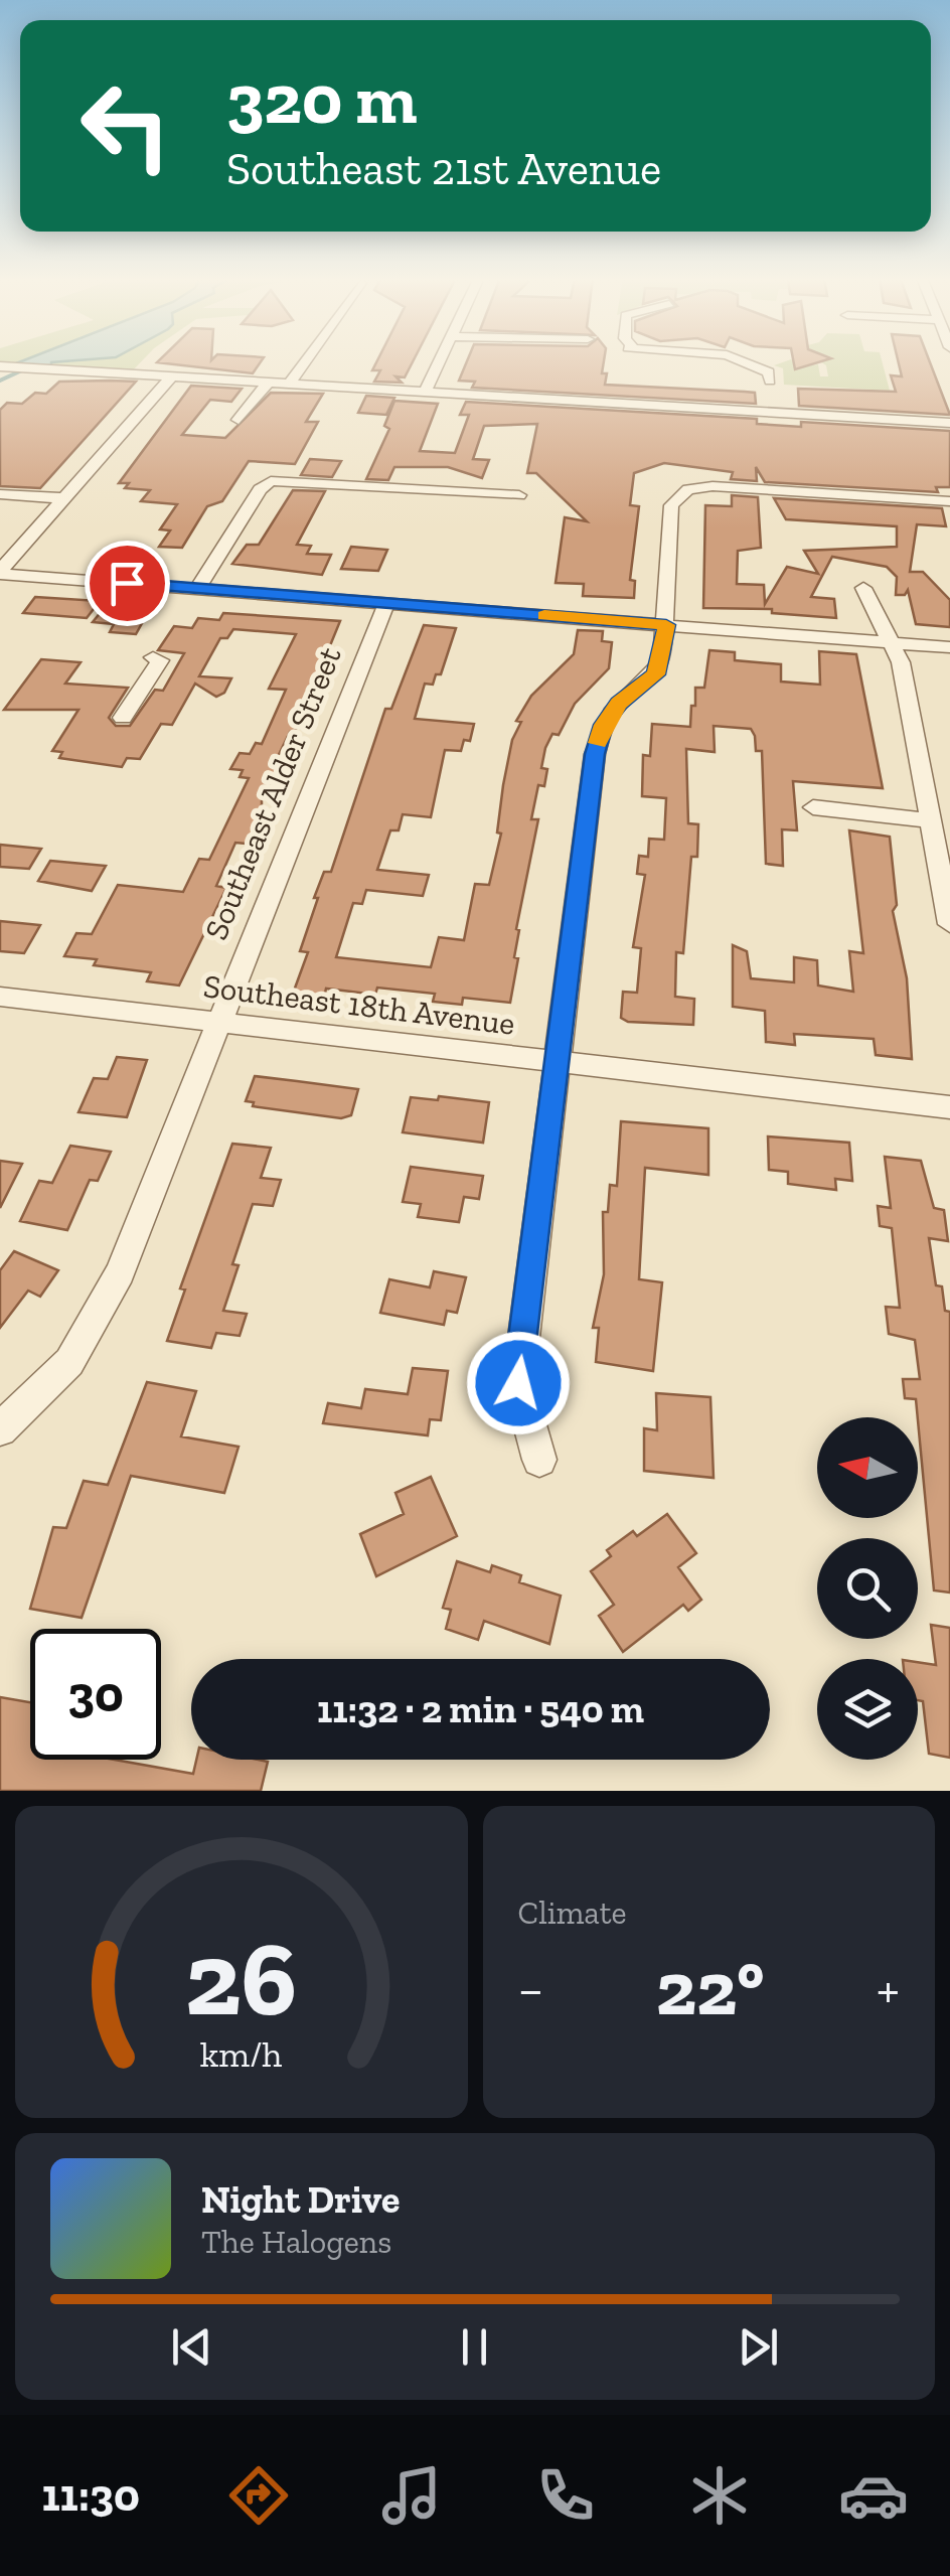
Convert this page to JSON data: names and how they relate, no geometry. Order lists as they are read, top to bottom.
{
  "streets": {
    "street": ["Southeast Alder Street", "Southeast 18th Avenue"]
  },
  "crossings": [
    ["Southeast Alder Street", "Southeast 18th Avenue"]
  ],
  "north": "left",
  "page": {
    "turn": ["320 m", "Southeast 21st Avenue"],
    "limit": "30",
    "trip": "11:32 · 2 min · 540 m",
    "tile": "Climate",
    "heat": ["−", "22°", "+"],
    "song": ["Night Drive", "The Halogens"],
    "tabs": "11:30",
    "gauge": ["26", "km/h"]
  }
}
